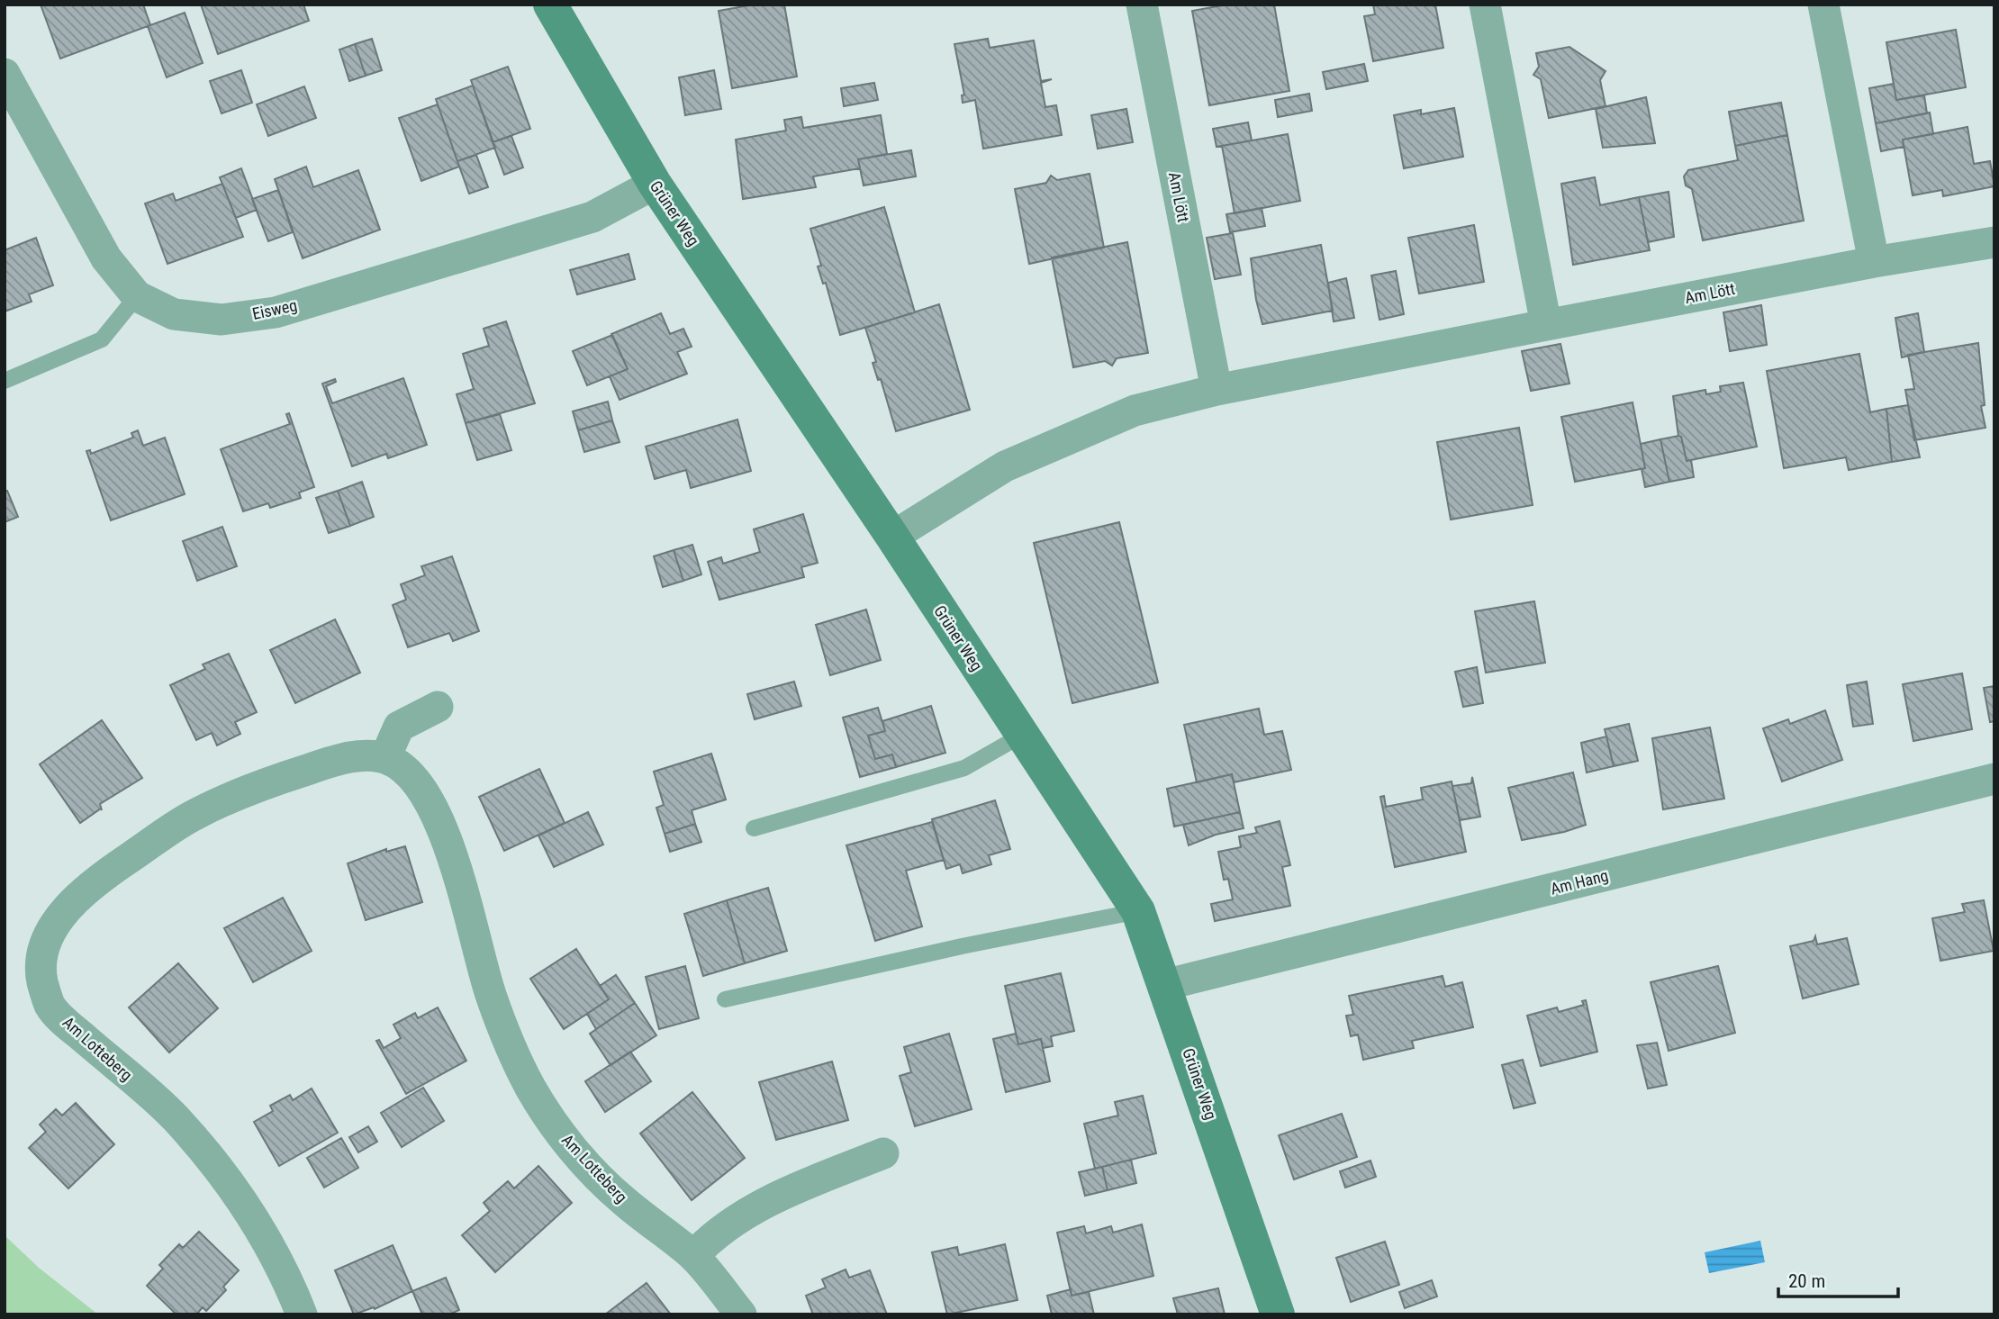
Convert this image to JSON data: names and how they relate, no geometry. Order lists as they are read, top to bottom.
{
  "streets": {
    "street": [
      "Am Lött",
      "Grüner Weg",
      "Eisweg",
      "Am Hang",
      "Am Lotteberg"
    ]
  },
  "crossings": [
    ["Am Lött", "Grüner Weg"],
    ["Grüner Weg", "Eisweg"],
    ["Grüner Weg", "Am Hang"]
  ],
  "scale_bar": "20 m"
}
